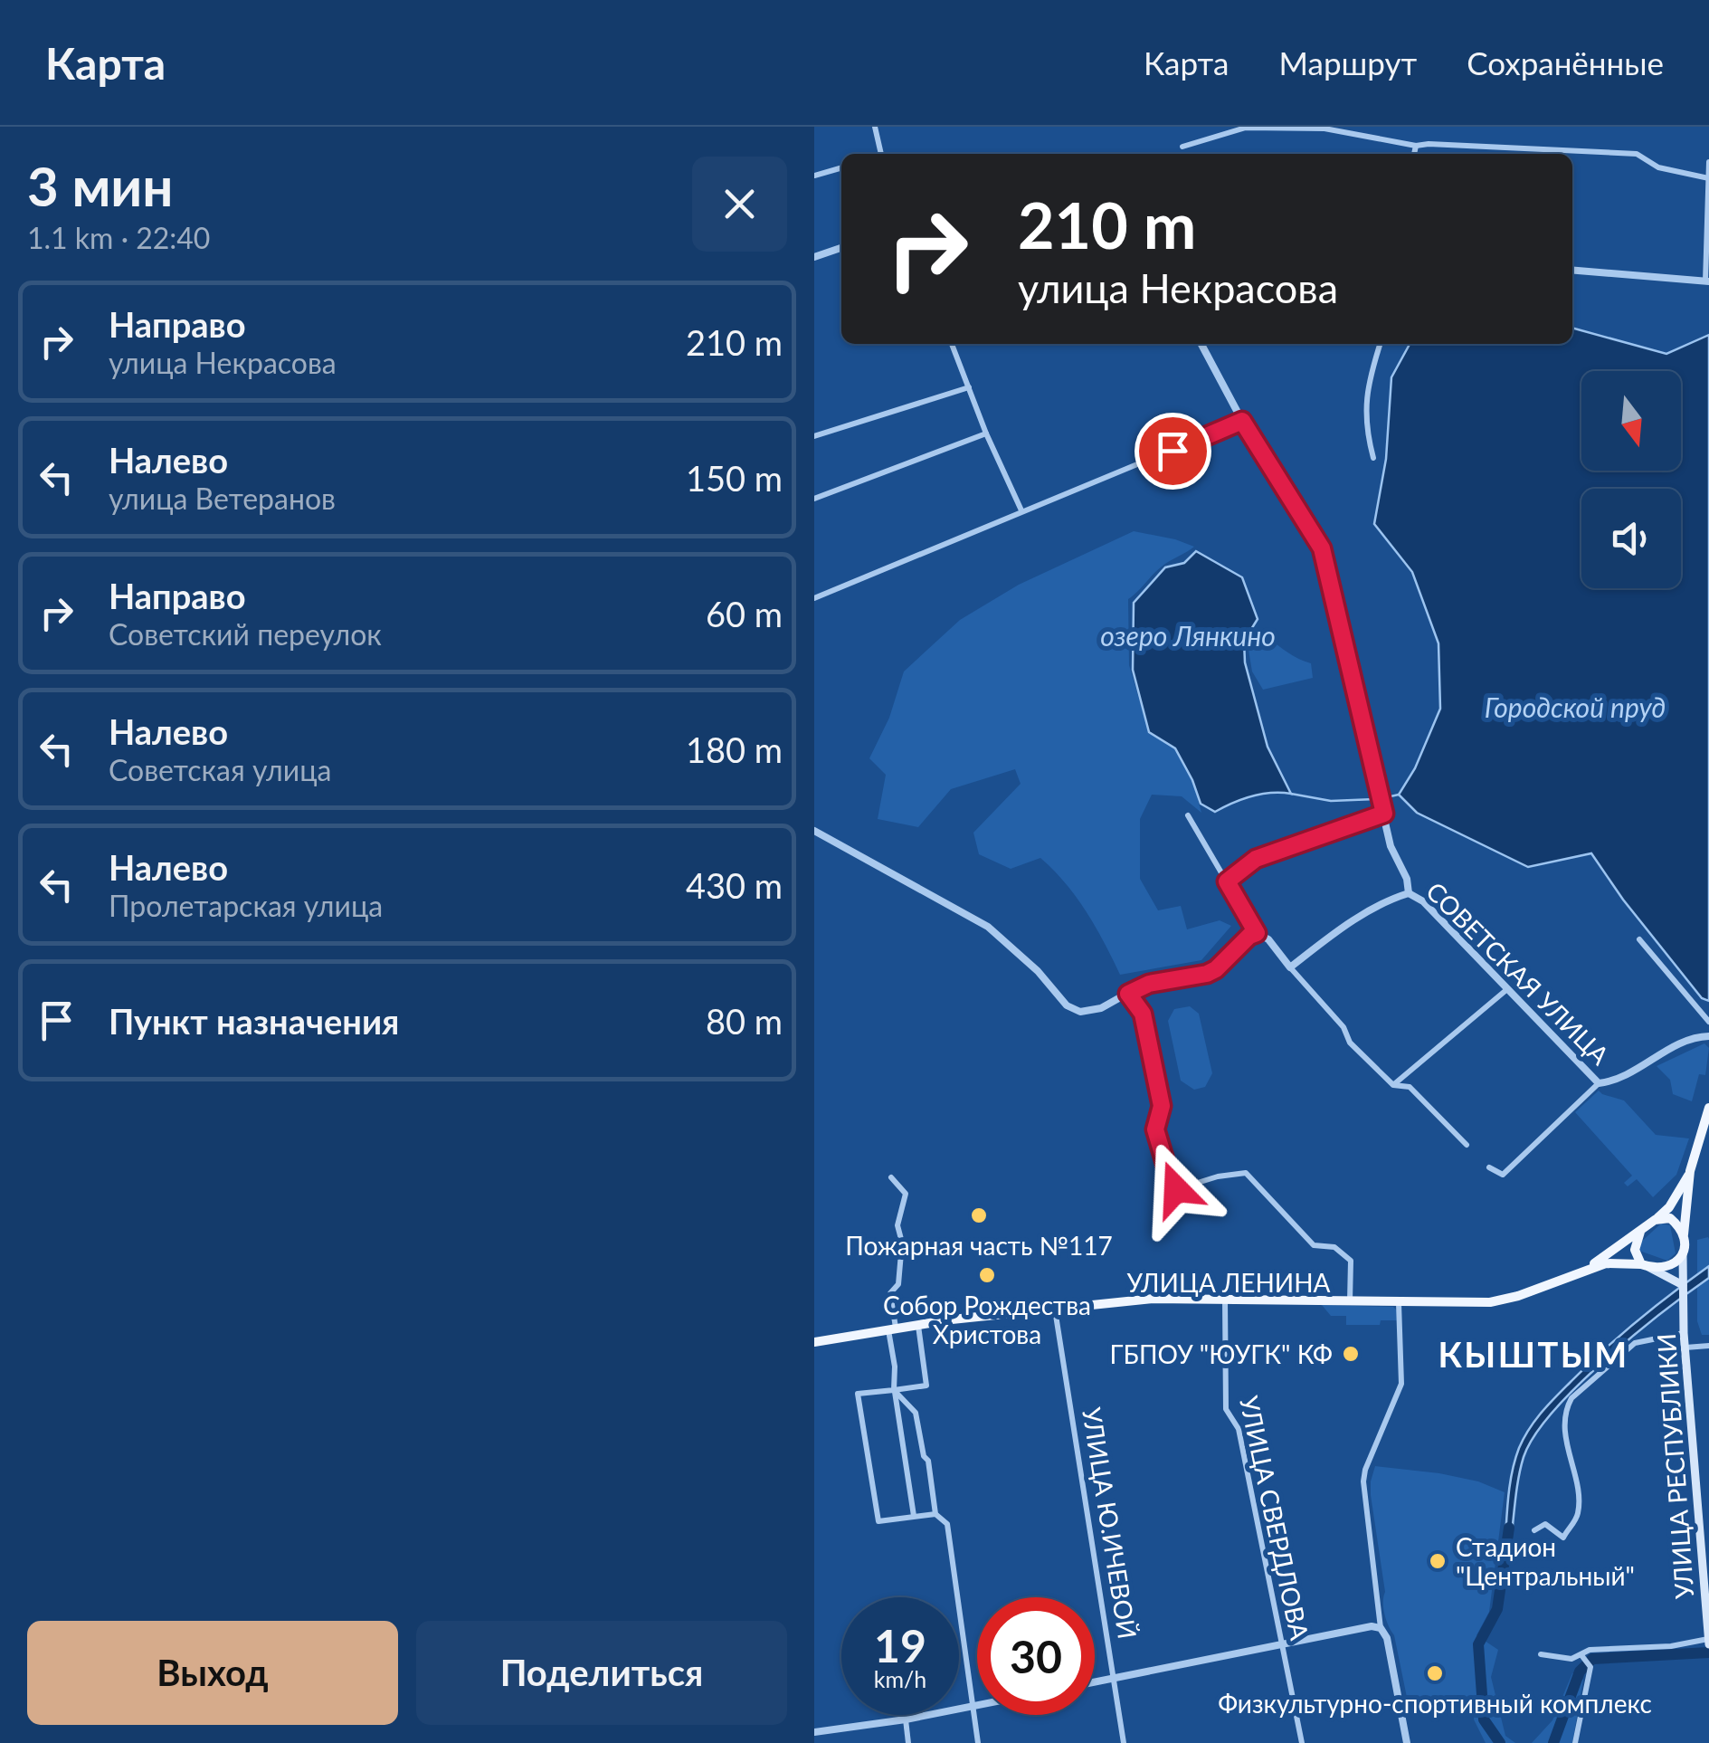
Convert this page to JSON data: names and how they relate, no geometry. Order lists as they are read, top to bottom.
{
  "streets": {
    "main road": ["УЛИЦА ЛЕНИНА", "УЛИЦА РЕСПУБЛИКИ"],
    "street": ["СОВЕТСКАЯ УЛИЦА", "УЛИЦА СВЕРДЛОВА", "УЛИЦА Ю.ИЧЕВОЙ"]
  },
  "crossings": [
    ["УЛИЦА ЛЕНИНА", "УЛИЦА СВЕРДЛОВА"],
    ["УЛИЦА ЛЕНИНА", "УЛИЦА Ю.ИЧЕВОЙ"]
  ],
  "districts": ["КЫШТЫМ"],
  "water": ["озеро Лянкино", "Городской пруд"],
  "places": [
    "Пожарная часть №117",
    "Собор Рождества Христова",
    "ГБПОУ \"ЮУГК\" КФ",
    "Стадион \"Центральный\"",
    "Физкультурно-спортивный комплекс"
  ],
  "north": "bottom",
  "page": {
    "header": "Карта",
    "nav": ["Карта", "Маршрут", "Сохранённые"],
    "heading": ["3 мин", "1.1 km · 22:40"],
    "turn": ["210 m", "улица Некрасова"],
    "list": [
      {
        "name": "Направо",
        "note": "улица Некрасова",
        "value": "210 m"
      },
      {
        "name": "Налево",
        "note": "улица Ветеранов",
        "value": "150 m"
      },
      {
        "name": "Направо",
        "note": "Советский переулок",
        "value": "60 m"
      },
      {
        "name": "Налево",
        "note": "Советская улица",
        "value": "180 m"
      },
      {
        "name": "Налево",
        "note": "Пролетарская улица",
        "value": "430 m"
      },
      {
        "name": "Пункт назначения",
        "value": "80 m"
      }
    ],
    "speed": "19 km/h",
    "limit": "30",
    "buttons": ["Выход", "Поделиться"]
  }
}
